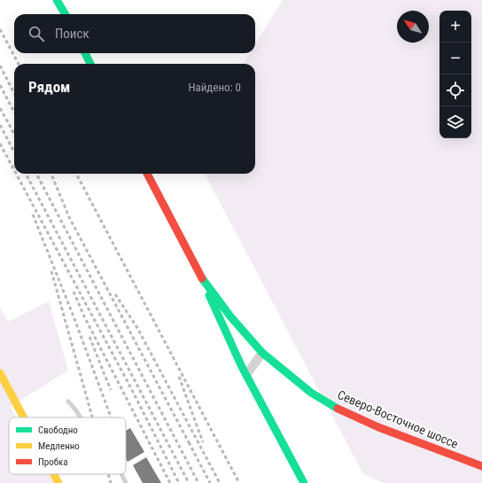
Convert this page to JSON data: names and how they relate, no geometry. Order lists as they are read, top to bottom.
{
  "streets": {
    "street": ["Северо-Восточное шоссе"]
  },
  "legend": ["Свободно", "Медленно", "Пробка"],
  "north": "top left",
  "page": {
    "map_buttons": ["+", "−"],
    "search": "Поиск",
    "heading": ["Рядом", "Найдено: 0"]
  }
}
